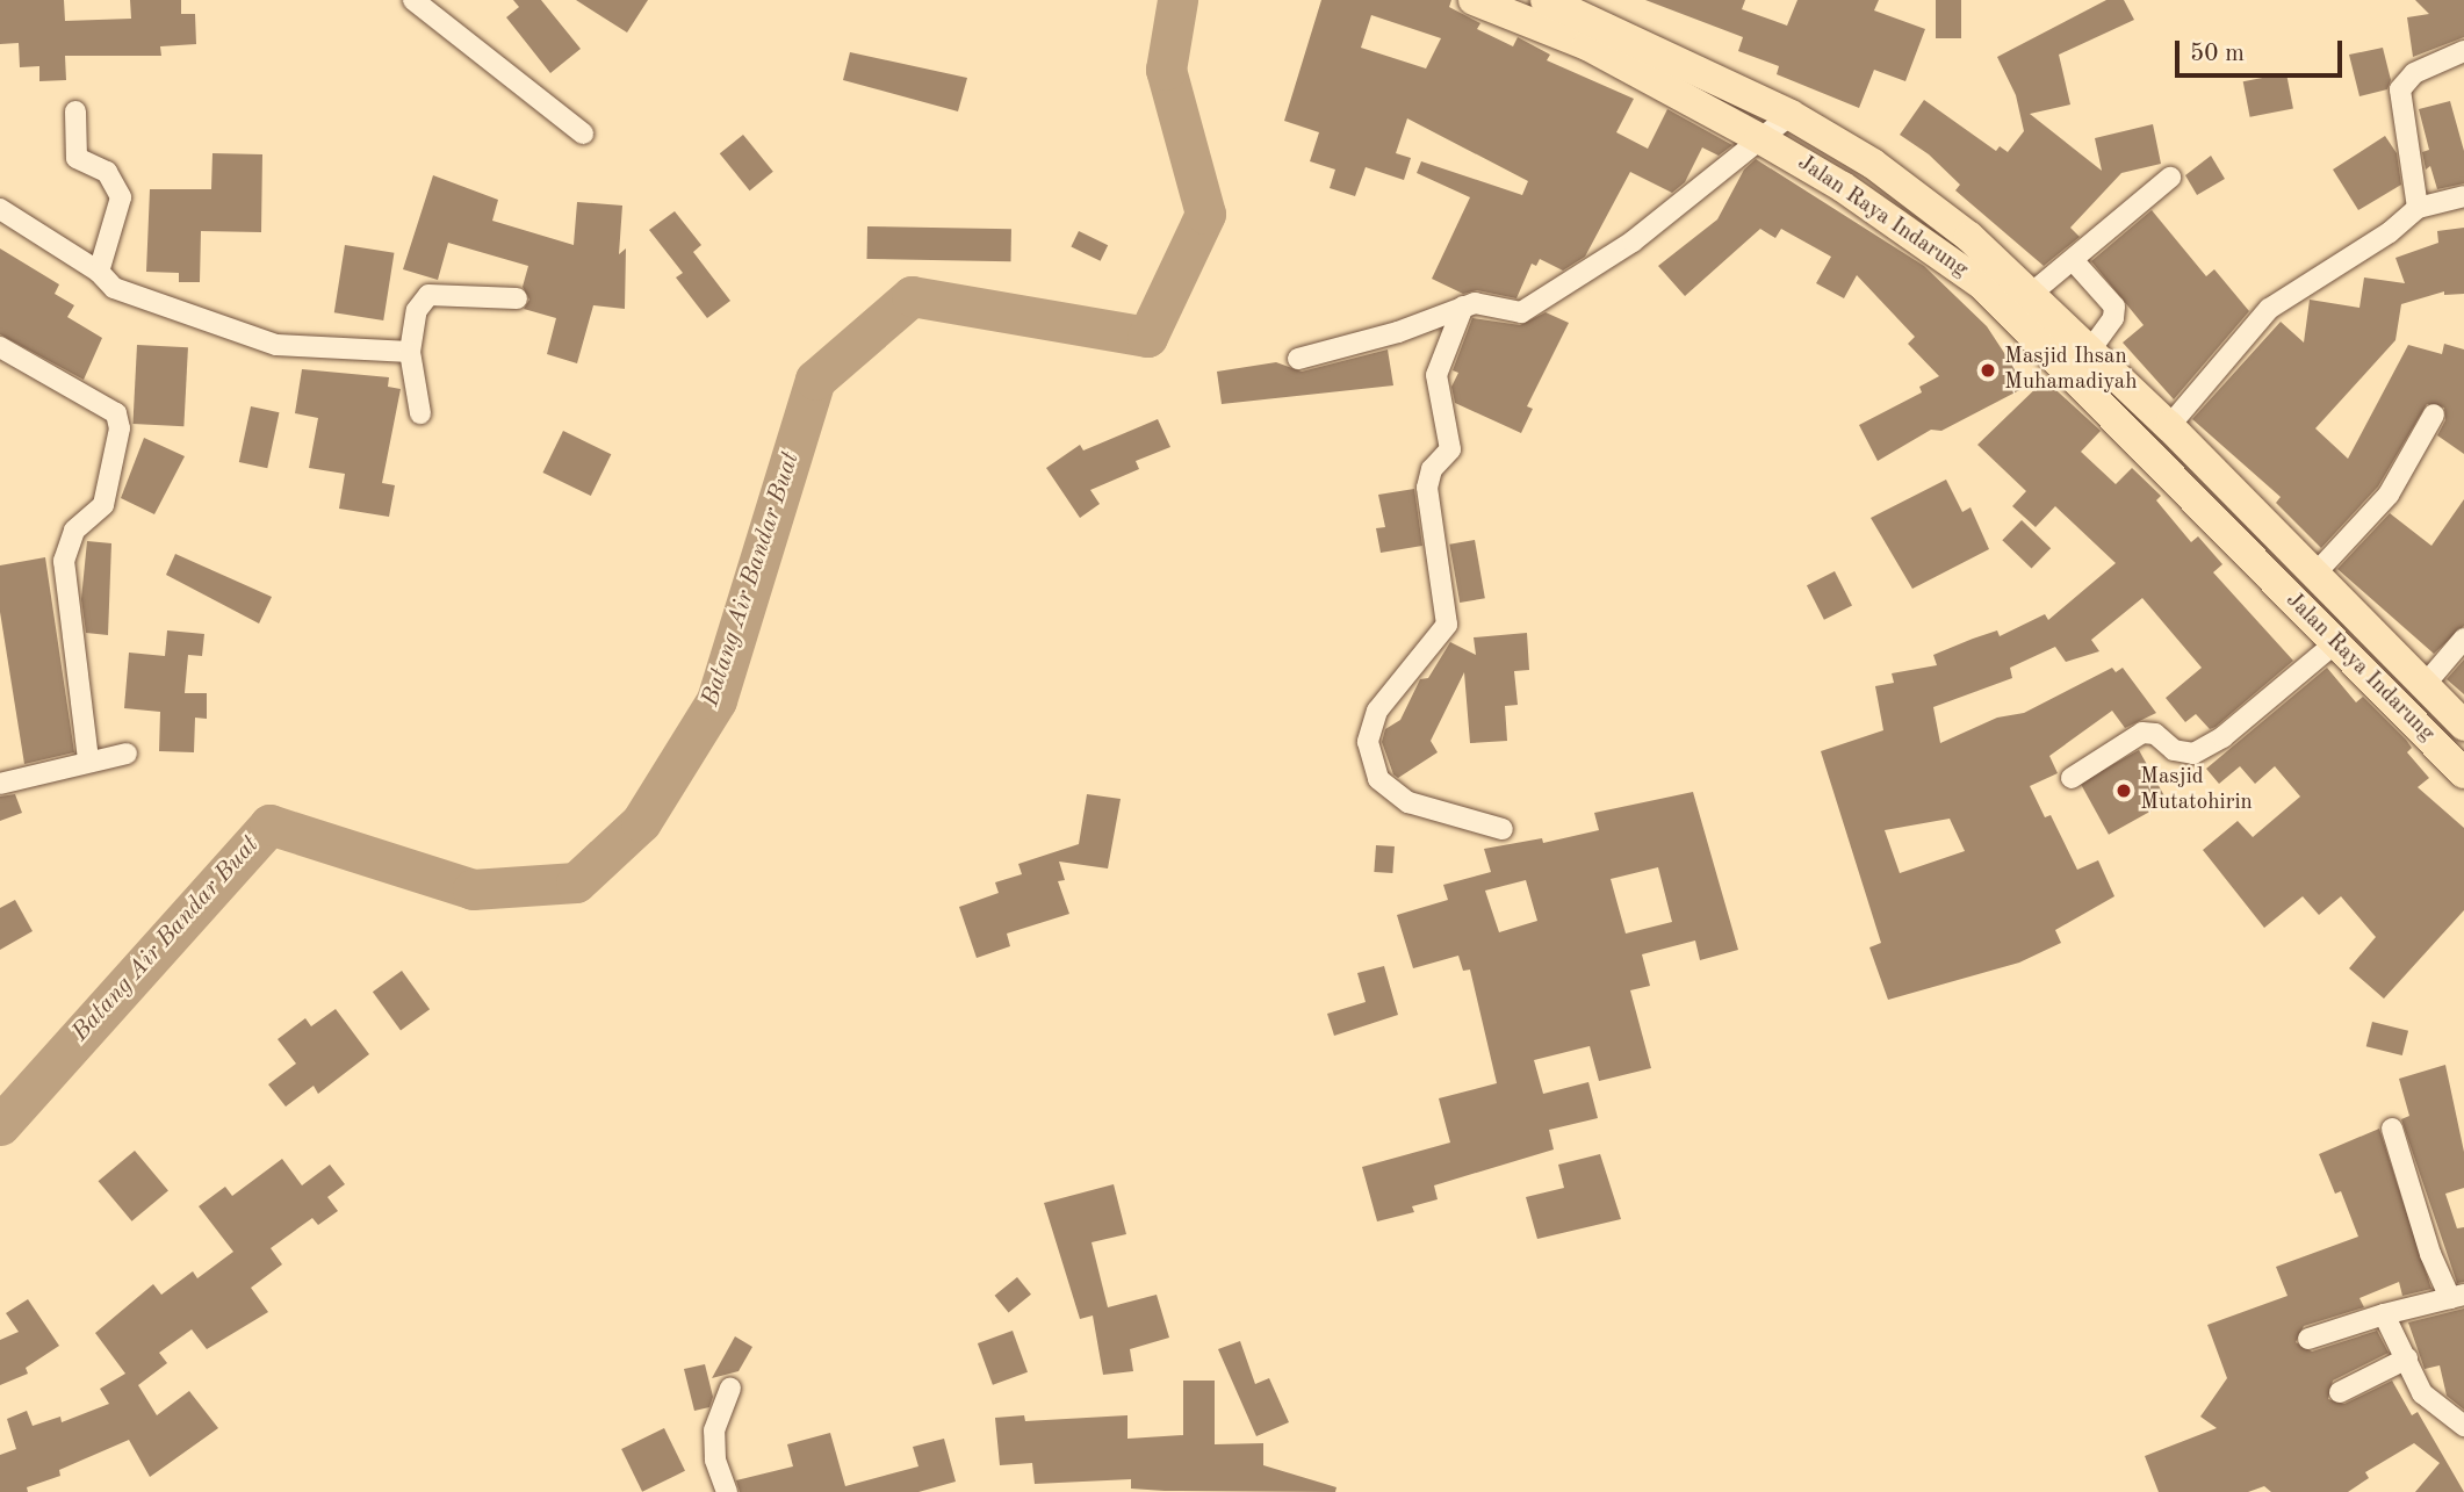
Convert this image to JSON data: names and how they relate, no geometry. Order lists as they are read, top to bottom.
{
  "streets": {
    "highway": ["Jalan Raya Indarung"]
  },
  "water": ["Batang Air Bandar Buat"],
  "places": ["Masjid Ihsan Muhamadiyah", "Masjid Mutatohirin"],
  "scale_bar": "50 m"
}
